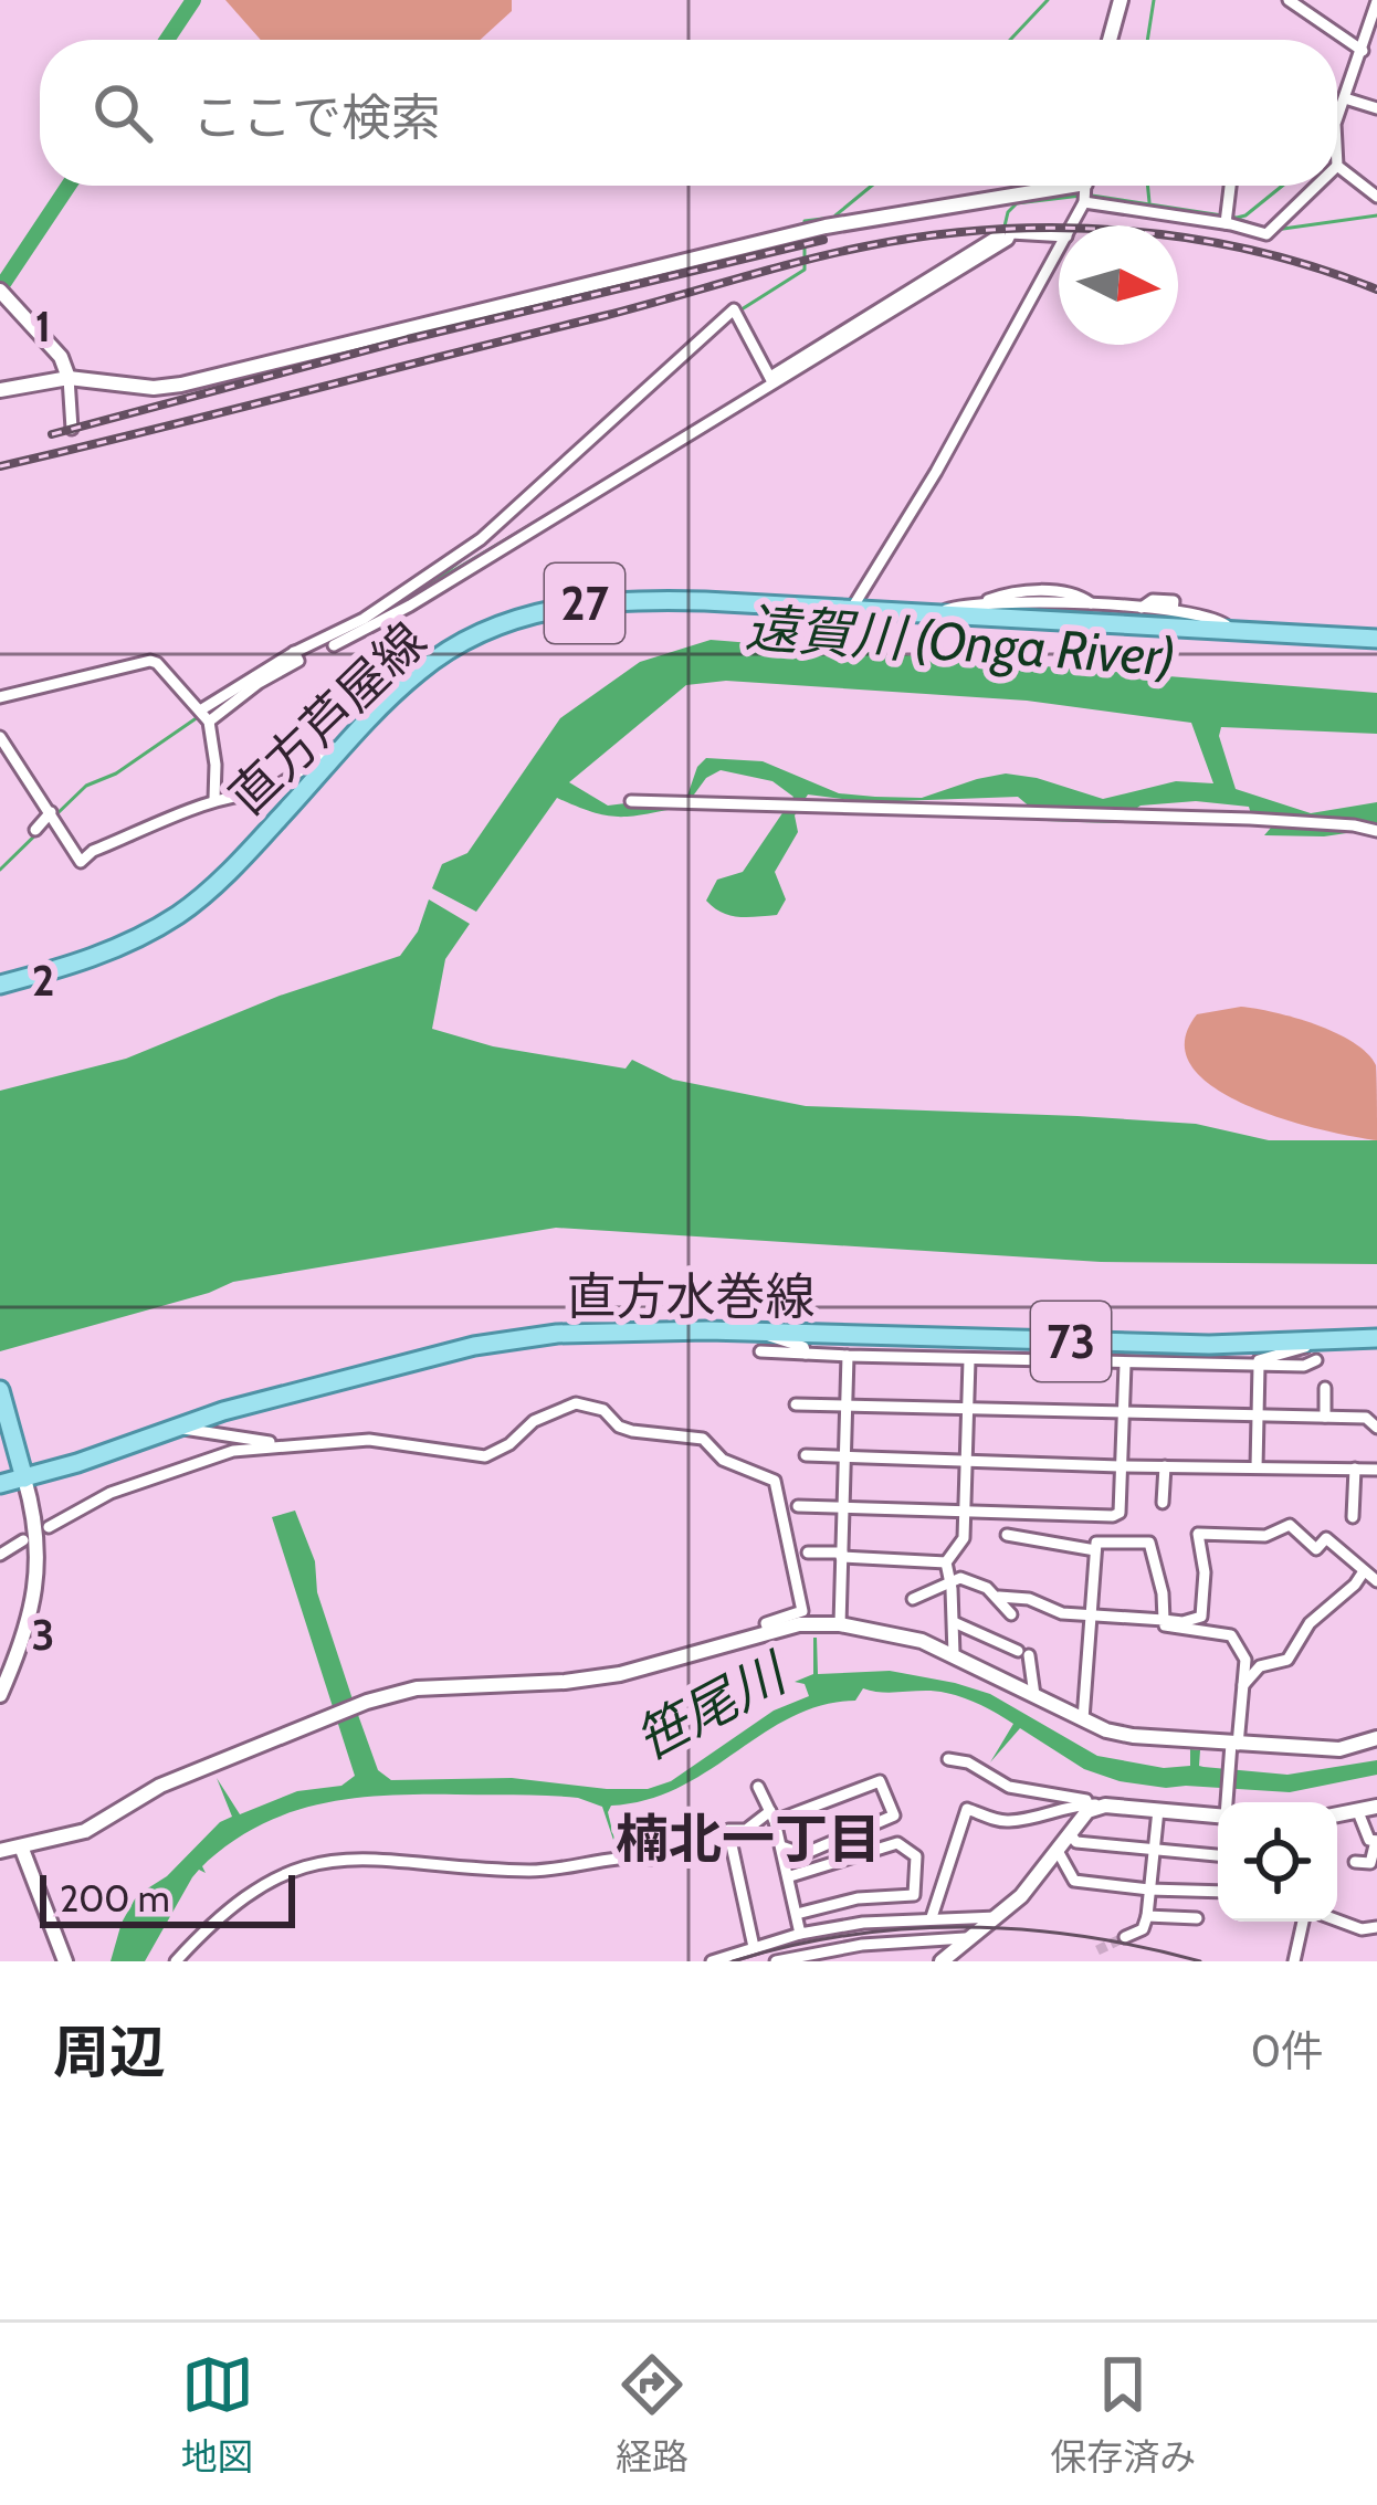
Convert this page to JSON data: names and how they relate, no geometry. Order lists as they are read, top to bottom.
{
  "streets": {
    "main road": [
      "27",
      "直方芦屋線",
      "直方水巻線",
      "73"
    ]
  },
  "districts": ["楠北一丁目"],
  "water": ["遠賀川 (Onga River)", "笹尾川"],
  "scale_bar": "200 m",
  "north": "right",
  "page": {
    "search": "ここで検索",
    "scale": "200 m",
    "heading": ["周辺", "0件"],
    "nav": ["地図", "経路", "保存済み"]
  },
  "grid": {
    "rows": ["1", "2", "3"]
  }
}
